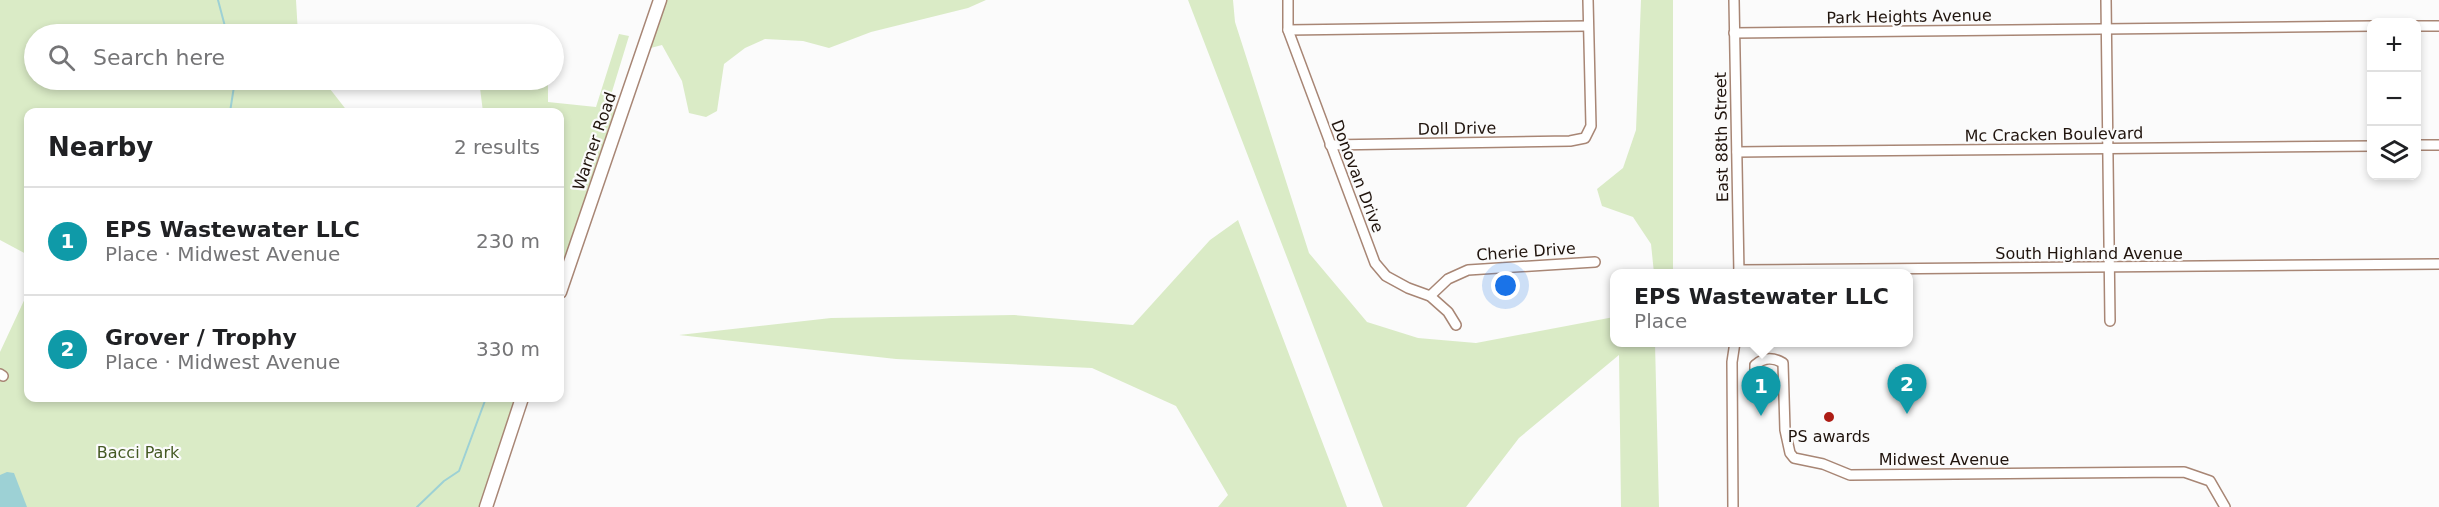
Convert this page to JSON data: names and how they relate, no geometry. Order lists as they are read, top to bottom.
{
  "streets": {
    "main road": ["Warner Road"],
    "street": [
      "Park Heights Avenue",
      "Doll Drive",
      "Mc Cracken Boulevard",
      "East 88th Street",
      "Donovan Drive",
      "Cherie Drive",
      "South Highland Avenue",
      "Midwest Avenue"
    ]
  },
  "crossings": [
    ["Park Heights Avenue", "East 88th Street"],
    ["Doll Drive", "Donovan Drive"],
    ["Mc Cracken Boulevard", "East 88th Street"],
    ["Donovan Drive", "Cherie Drive"]
  ],
  "parks": ["Bacci Park"],
  "places": ["PS awards"],
  "page": {
    "map_buttons": ["+", "−"],
    "search": "Search here",
    "heading": ["Nearby", "2 results"],
    "list": [
      {
        "mark": "1",
        "name": "EPS Wastewater LLC",
        "note": "Place · Midwest Avenue",
        "value": "230 m"
      },
      {
        "mark": "2",
        "name": "Grover / Trophy",
        "note": "Place · Midwest Avenue",
        "value": "330 m"
      }
    ],
    "popup": ["EPS Wastewater LLC", "Place"],
    "pins": ["2", "1"]
  }
}
